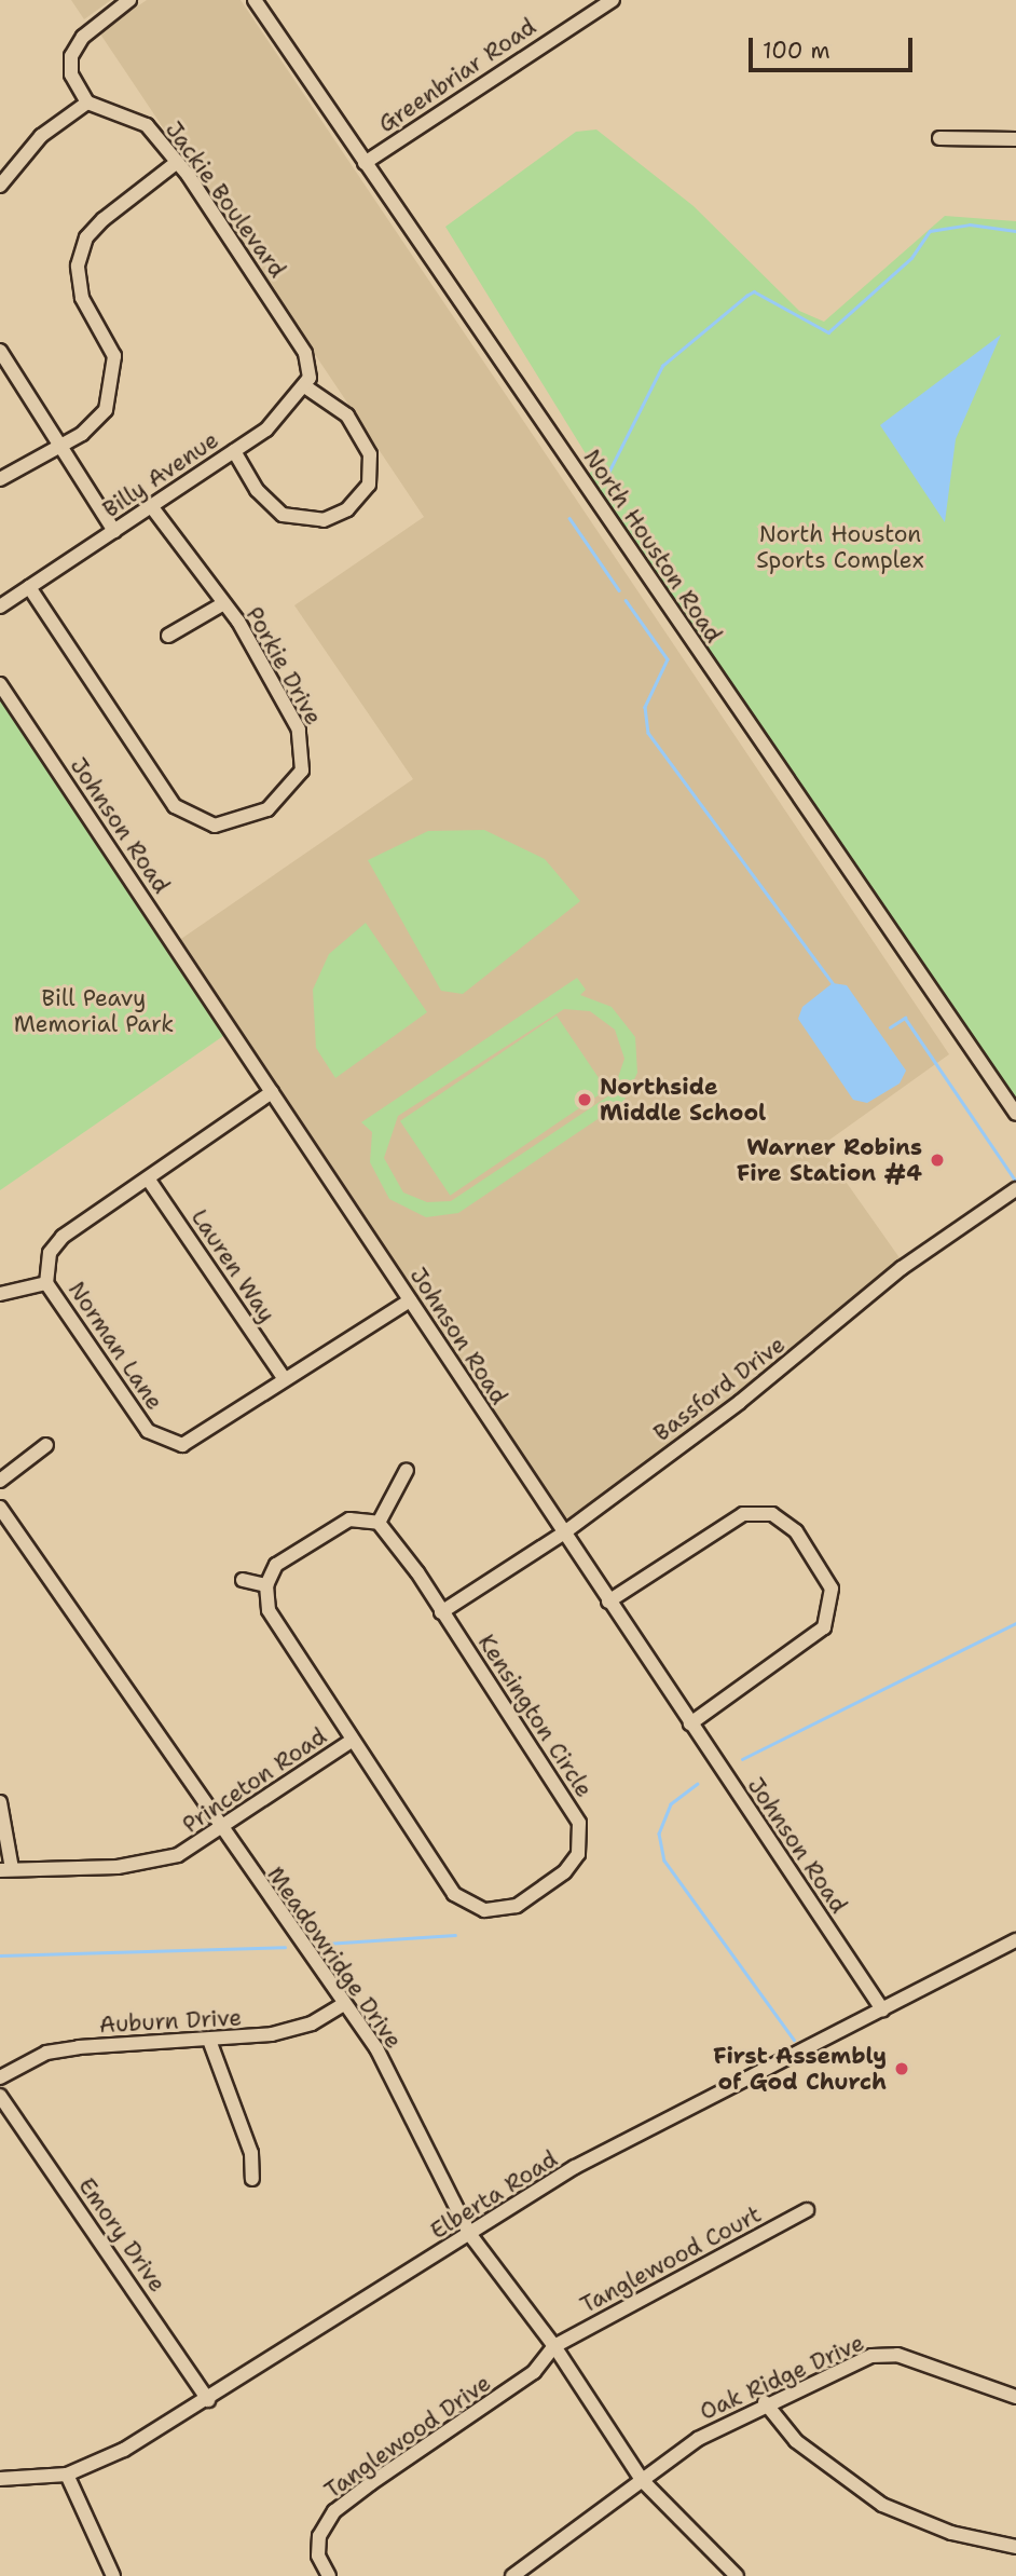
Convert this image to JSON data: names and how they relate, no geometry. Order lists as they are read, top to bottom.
{
  "streets": {
    "street": [
      "Greenbriar Road",
      "Jackie Boulevard",
      "Billy Avenue",
      "North Houston Road",
      "Porkie Drive",
      "Johnson Road",
      "Lauren Way",
      "Norman Lane",
      "Bassford Drive",
      "Kensington Circle",
      "Princeton Road",
      "Meadowridge Drive",
      "Auburn Drive",
      "Elberta Road",
      "Emory Drive",
      "Tanglewood Court",
      "Oak Ridge Drive",
      "Tanglewood Drive"
    ]
  },
  "crossings": [
    ["Greenbriar Road", "North Houston Road"],
    ["Jackie Boulevard", "Billy Avenue"],
    ["Billy Avenue", "Porkie Drive"],
    ["Johnson Road", "Norman Lane"],
    ["Johnson Road", "Bassford Drive"],
    ["Johnson Road", "Elberta Road"],
    ["Lauren Way", "Norman Lane"],
    ["Bassford Drive", "Kensington Circle"],
    ["Kensington Circle", "Princeton Road"],
    ["Princeton Road", "Meadowridge Drive"],
    ["Meadowridge Drive", "Auburn Drive"],
    ["Meadowridge Drive", "Elberta Road"],
    ["Meadowridge Drive", "Tanglewood Court"],
    ["Meadowridge Drive", "Oak Ridge Drive"],
    ["Meadowridge Drive", "Tanglewood Drive"],
    ["Elberta Road", "Emory Drive"],
    ["Tanglewood Court", "Tanglewood Drive"]
  ],
  "parks": ["North Houston Sports Complex", "Bill Peavy Memorial Park"],
  "places": ["Northside Middle School", "Warner Robins Fire Station #4", "First Assembly of God Church"],
  "scale_bar": "100 m"
}
